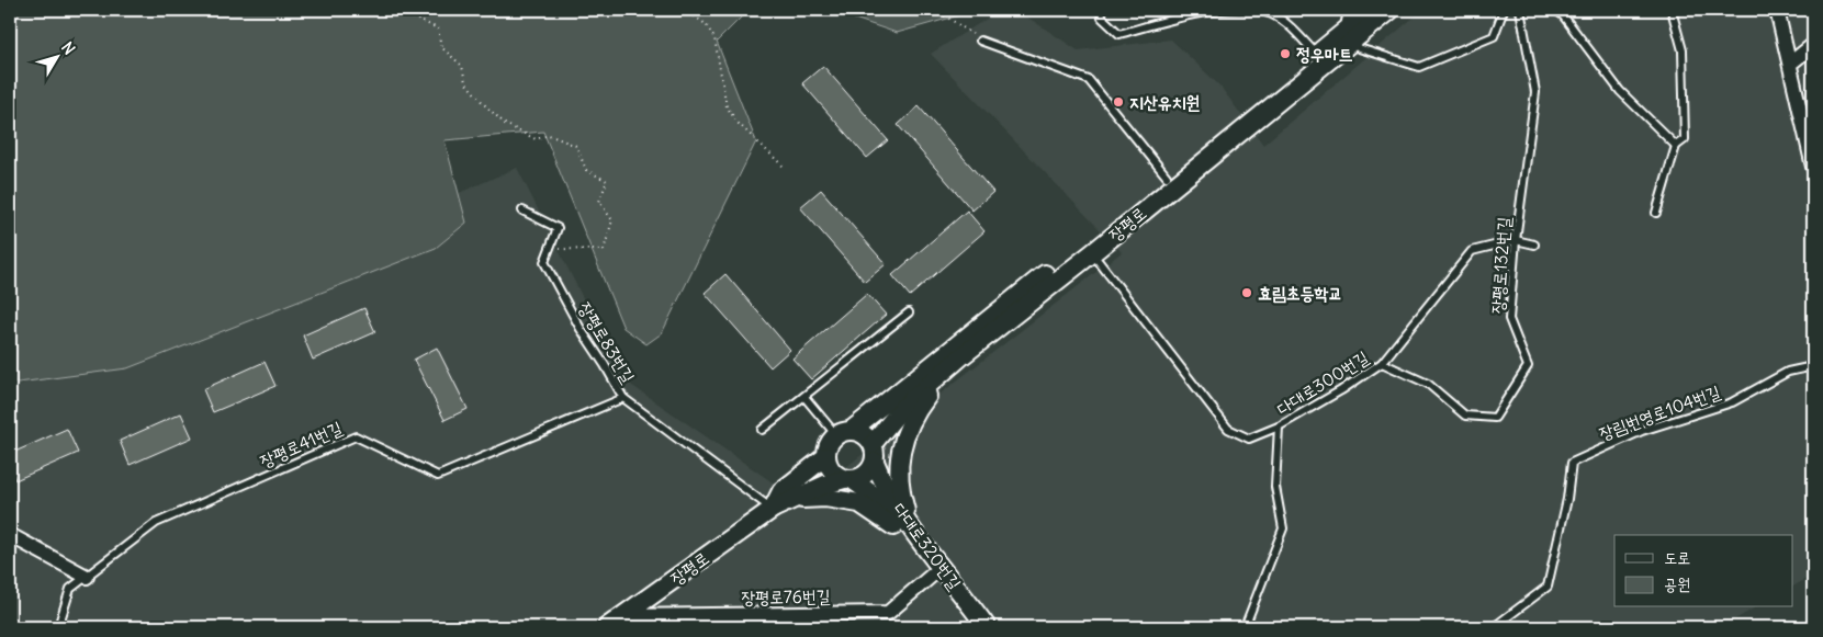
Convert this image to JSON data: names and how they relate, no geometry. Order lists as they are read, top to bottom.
{
  "streets": {
    "street": ["장평로", "다대로320번길", "장평로76번길"],
    "lane": [
      "장평로132번길",
      "장평로83번길",
      "다대로300번길",
      "장림번영로104번길",
      "장평로41번길"
    ]
  },
  "crossings": [
    ["장평로", "장평로83번길"],
    ["장평로", "다대로320번길"],
    ["장평로", "장평로76번길"],
    ["장평로132번길", "다대로300번길"],
    ["장평로83번길", "장평로41번길"],
    ["다대로320번길", "장평로76번길"]
  ],
  "places": ["정우마트", "지산유치원", "효림초등학교"],
  "legend": ["도로", "공원"],
  "north": "top right"
}
